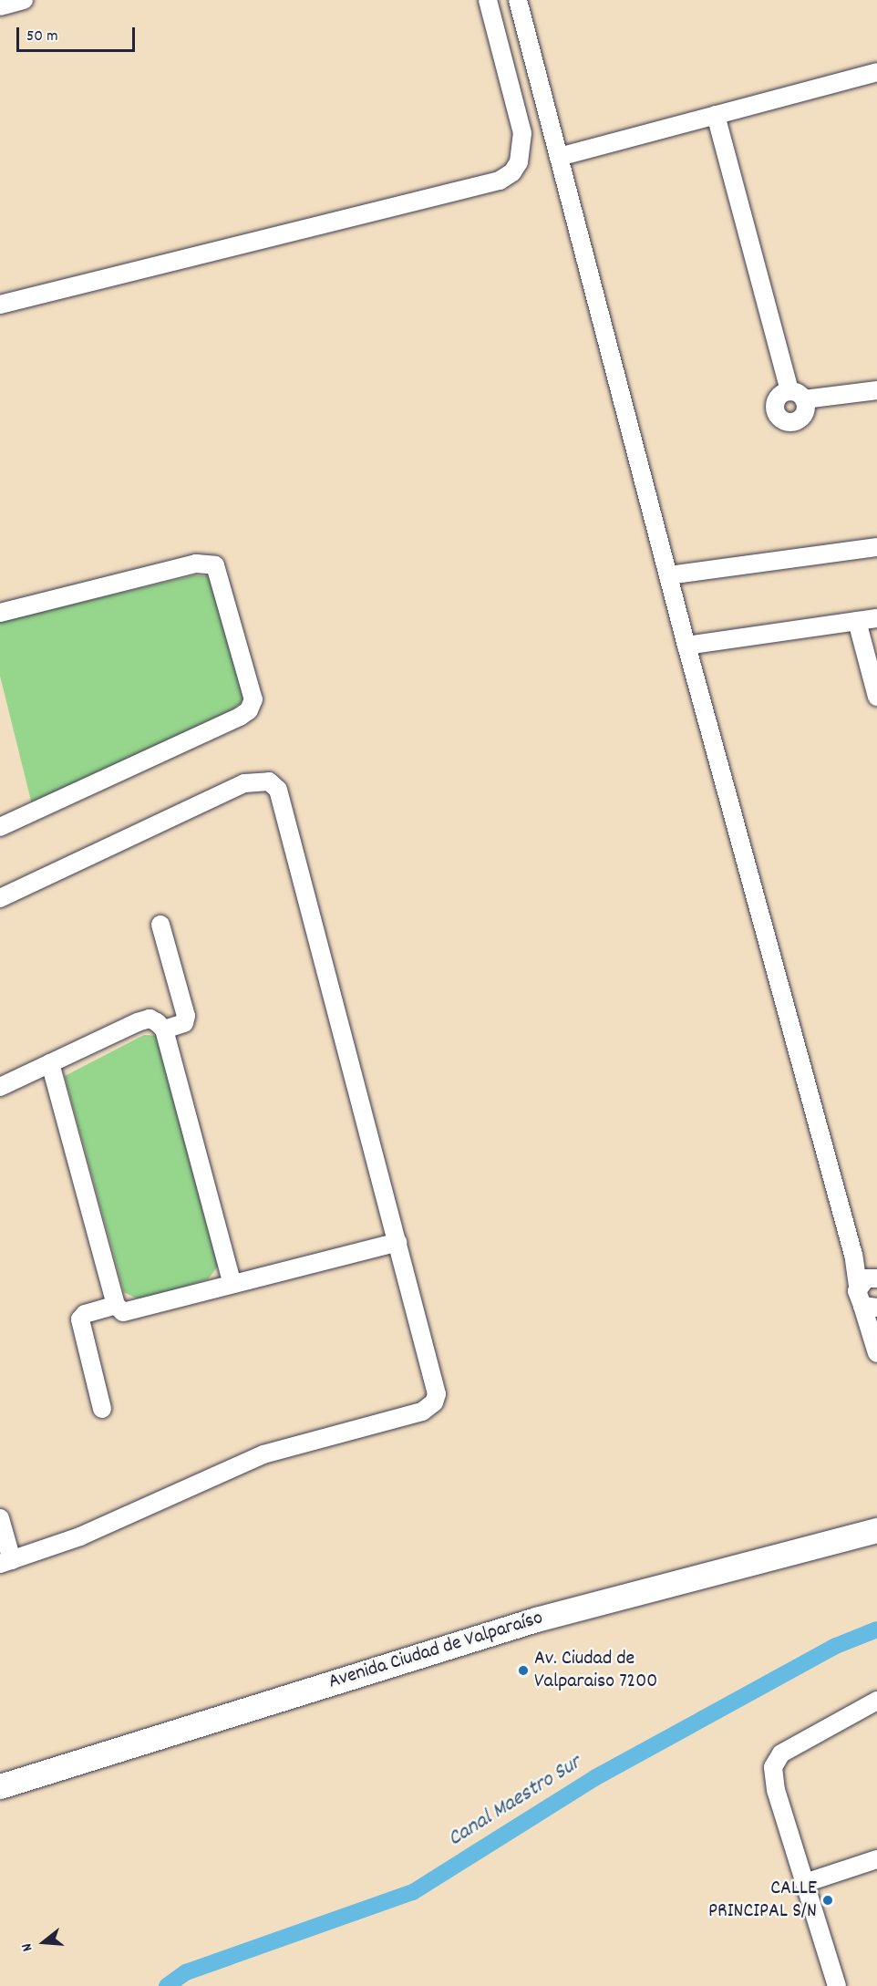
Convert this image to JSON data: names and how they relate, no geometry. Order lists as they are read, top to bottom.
{
  "streets": {
    "main road": ["Avenida Ciudad de Valparaíso"]
  },
  "water": ["Canal Maestro Sur"],
  "places": ["Av. Ciudad de Valparaiso 7200", "CALLE PRINCIPAL S/N"],
  "scale_bar": "50 m",
  "north": "left"
}
